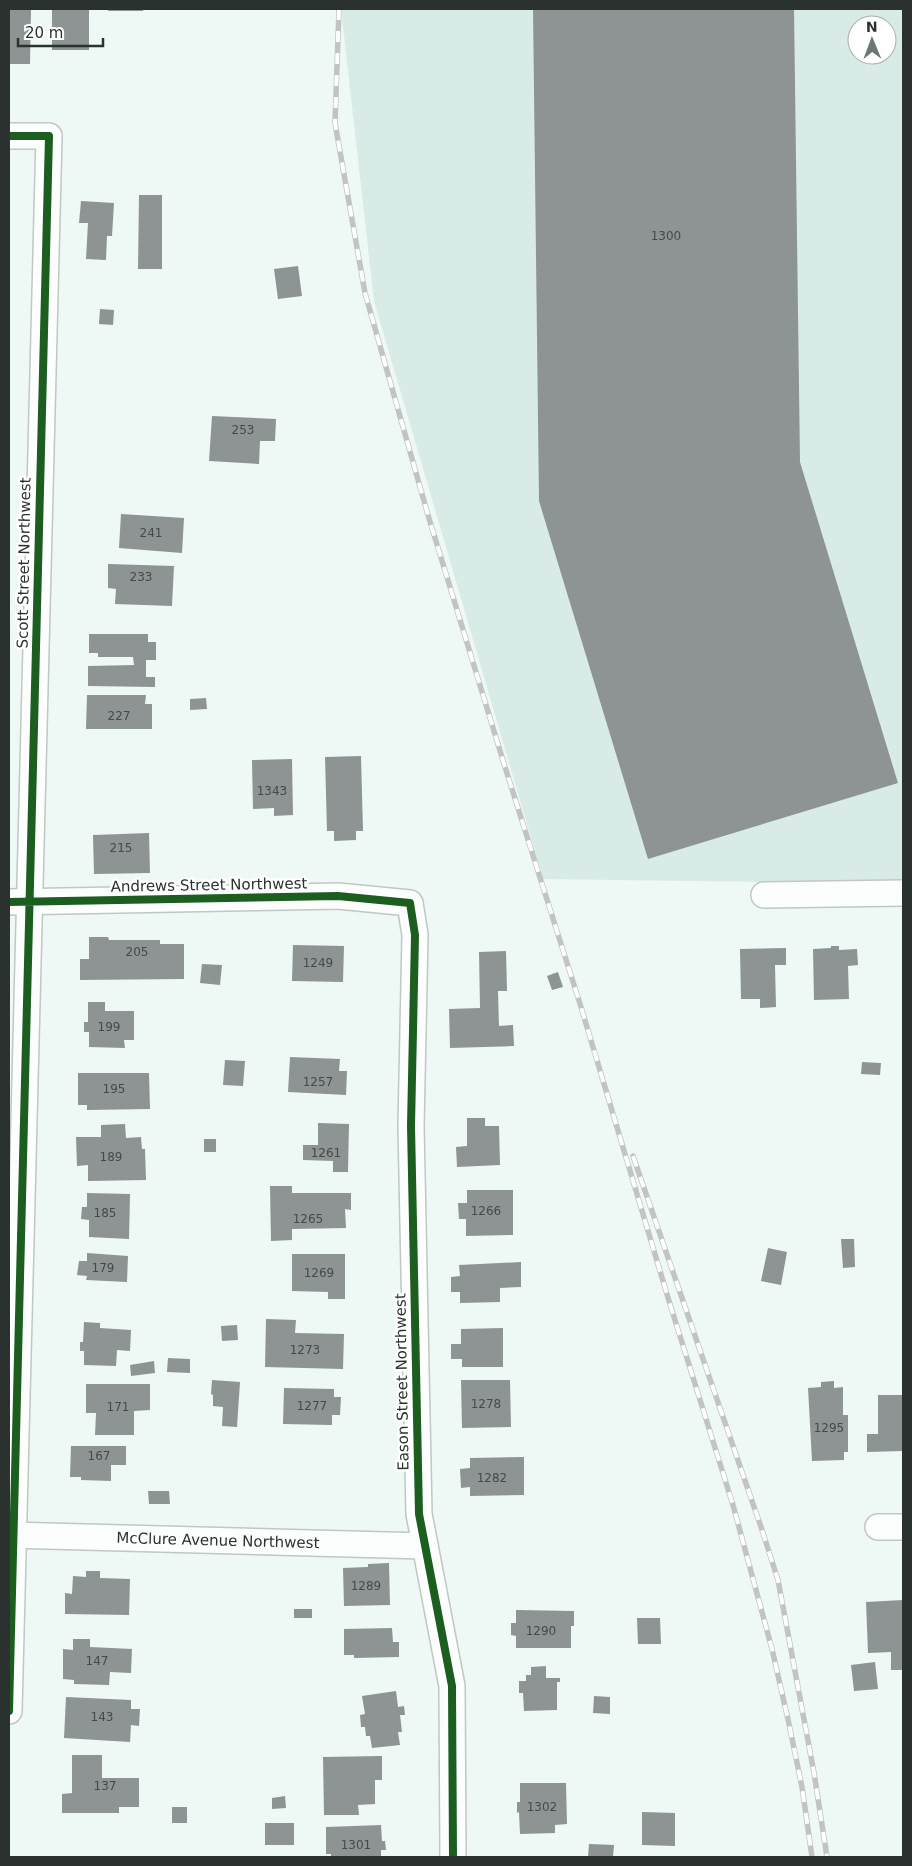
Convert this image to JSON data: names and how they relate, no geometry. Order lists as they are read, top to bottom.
{
  "streets": {
    "street": [
      "Scott Street Northwest",
      "Andrews Street Northwest",
      "Eason Street Northwest",
      "McClure Avenue Northwest"
    ]
  },
  "crossings": [
    ["Scott Street Northwest", "Andrews Street Northwest"],
    ["Scott Street Northwest", "McClure Avenue Northwest"],
    ["Andrews Street Northwest", "Eason Street Northwest"],
    ["Eason Street Northwest", "McClure Avenue Northwest"]
  ],
  "house_numbers": [
    "1300",
    "253",
    "241",
    "233",
    "227",
    "1343",
    "215",
    "205",
    "1249",
    "199",
    "1257",
    "195",
    "1261",
    "189",
    "1266",
    "185",
    "1265",
    "179",
    "1269",
    "1273",
    "1278",
    "1277",
    "171",
    "1295",
    "167",
    "1282",
    "1289",
    "1290",
    "147",
    "143",
    "137",
    "1302",
    "1301"
  ],
  "scale_bar": "20 m",
  "north": "top"
}
